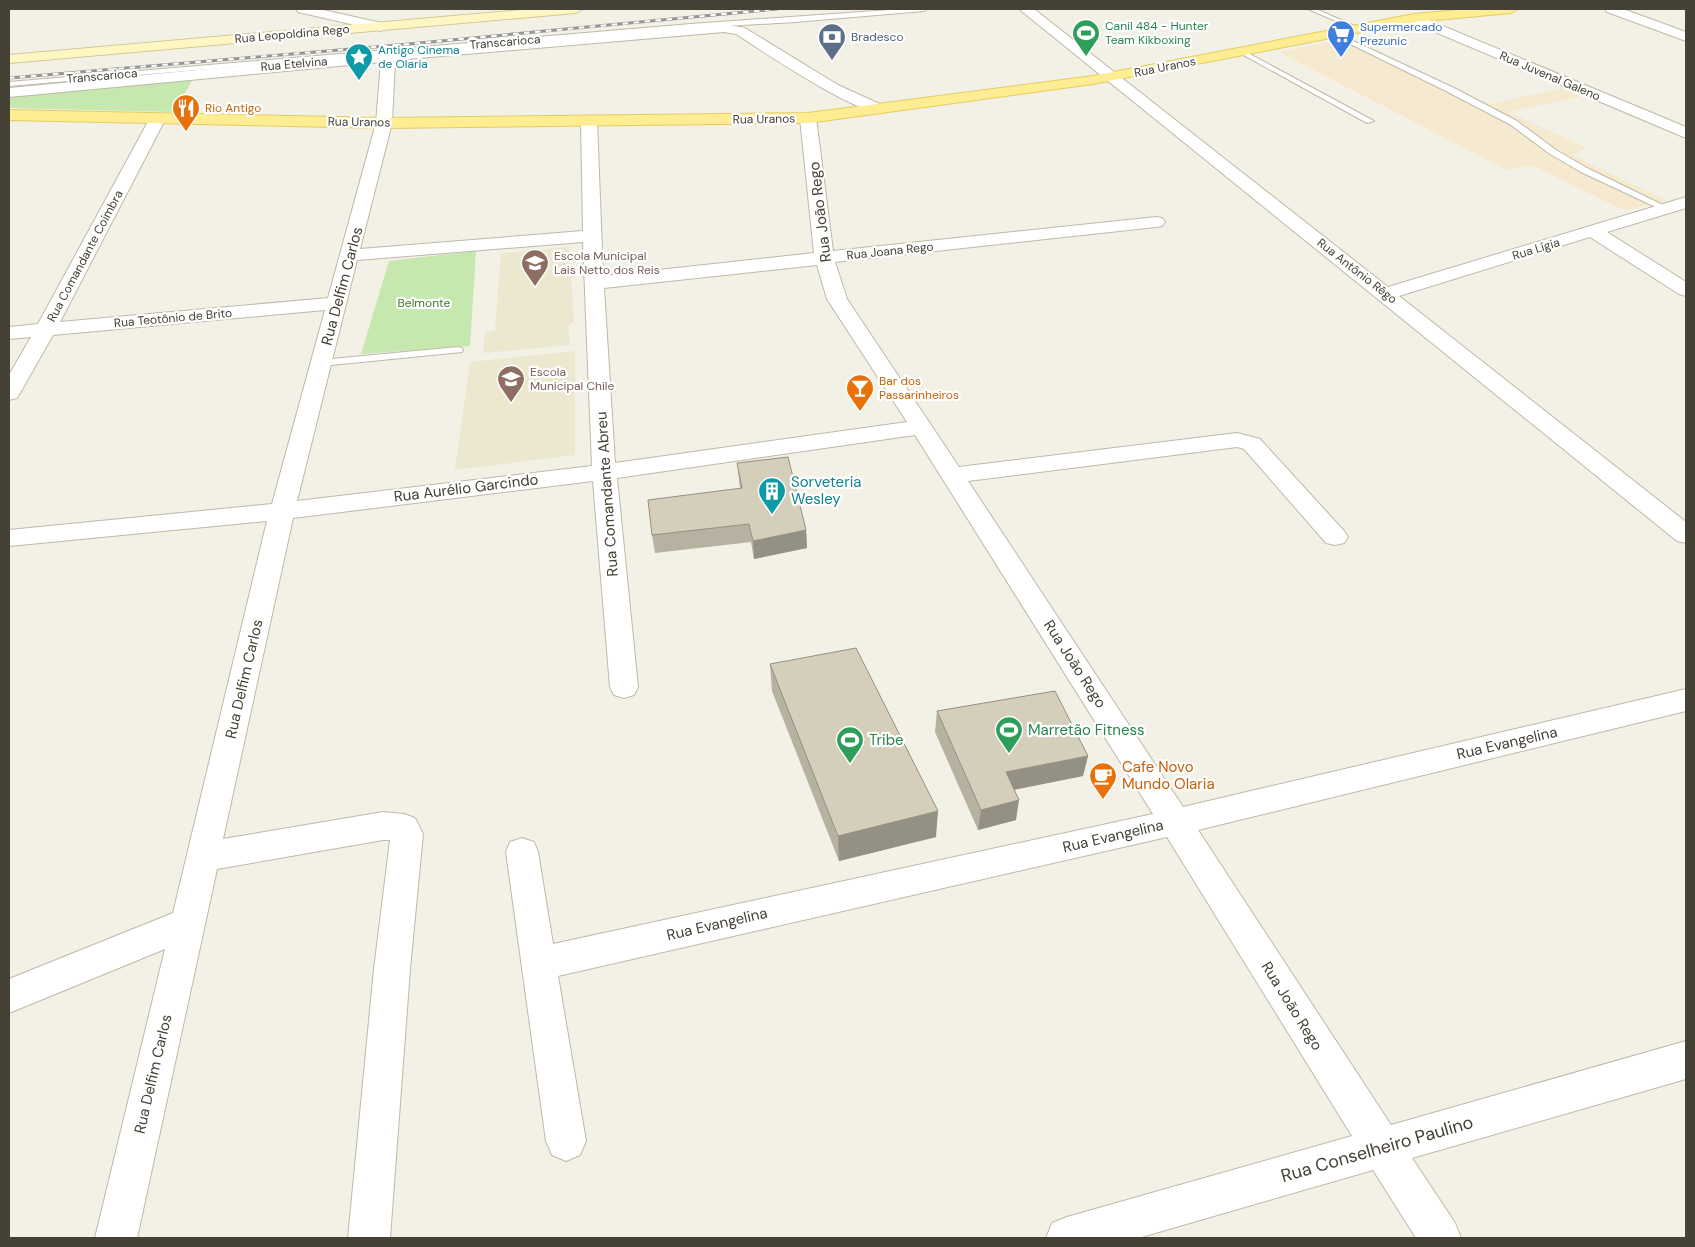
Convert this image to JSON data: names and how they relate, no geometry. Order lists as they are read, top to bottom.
{
  "streets": {
    "main road": ["Rua Leopoldina Rego", "Rua Uranos"],
    "street": [
      "Rua Etelvina",
      "Rua Juvenal Galeno",
      "Rua João Rego",
      "Rua Lígia",
      "Rua Joana Rego",
      "Rua Comandante Coimbra",
      "Rua Antônio Rêgo",
      "Rua Delfim Carlos",
      "Rua Teotônio de Brito",
      "Rua Aurélio Garcindo",
      "Rua Comandante Abreu",
      "Rua Evangelina",
      "Rua Conselheiro Paulino"
    ],
    "lane": ["Transcarioca"]
  },
  "crossings": [
    ["Rua Etelvina", "Rua Delfim Carlos"],
    ["Rua Uranos", "Rua Juvenal Galeno"],
    ["Rua Uranos", "Rua João Rego"],
    ["Rua Uranos", "Rua Comandante Coimbra"],
    ["Rua Uranos", "Rua Antônio Rêgo"],
    ["Rua Uranos", "Rua Delfim Carlos"],
    ["Rua Uranos", "Rua Comandante Abreu"],
    ["Rua João Rego", "Rua Joana Rego"],
    ["Rua João Rego", "Rua Aurélio Garcindo"],
    ["Rua João Rego", "Rua Evangelina"],
    ["Rua João Rego", "Rua Conselheiro Paulino"],
    ["Rua Lígia", "Rua Antônio Rêgo"],
    ["Rua Joana Rego", "Rua Comandante Abreu"],
    ["Rua Comandante Coimbra", "Rua Teotônio de Brito"],
    ["Rua Delfim Carlos", "Rua Teotônio de Brito"],
    ["Rua Delfim Carlos", "Rua Aurélio Garcindo"],
    ["Rua Aurélio Garcindo", "Rua Comandante Abreu"]
  ],
  "parks": ["Belmonte"],
  "places": {
    "sports": ["Canil 484 - Hunter Team Kikboxing", "Marretão Fitness", "Tribe"],
    "supermarket": ["Supermercado Prezunic"],
    "bank": ["Bradesco"],
    "place": ["Antigo Cinema de Olaria"],
    "restaurant": ["Rio Antigo"],
    "school or university": ["Escola Municipal Lais Netto dos Reis", "Escola Municipal Chile"],
    "bar": ["Bar dos Passarinheiros"],
    "building": ["Sorveteria Wesley"],
    "cafe": ["Cafe Novo Mundo Olaria"]
  }
}
